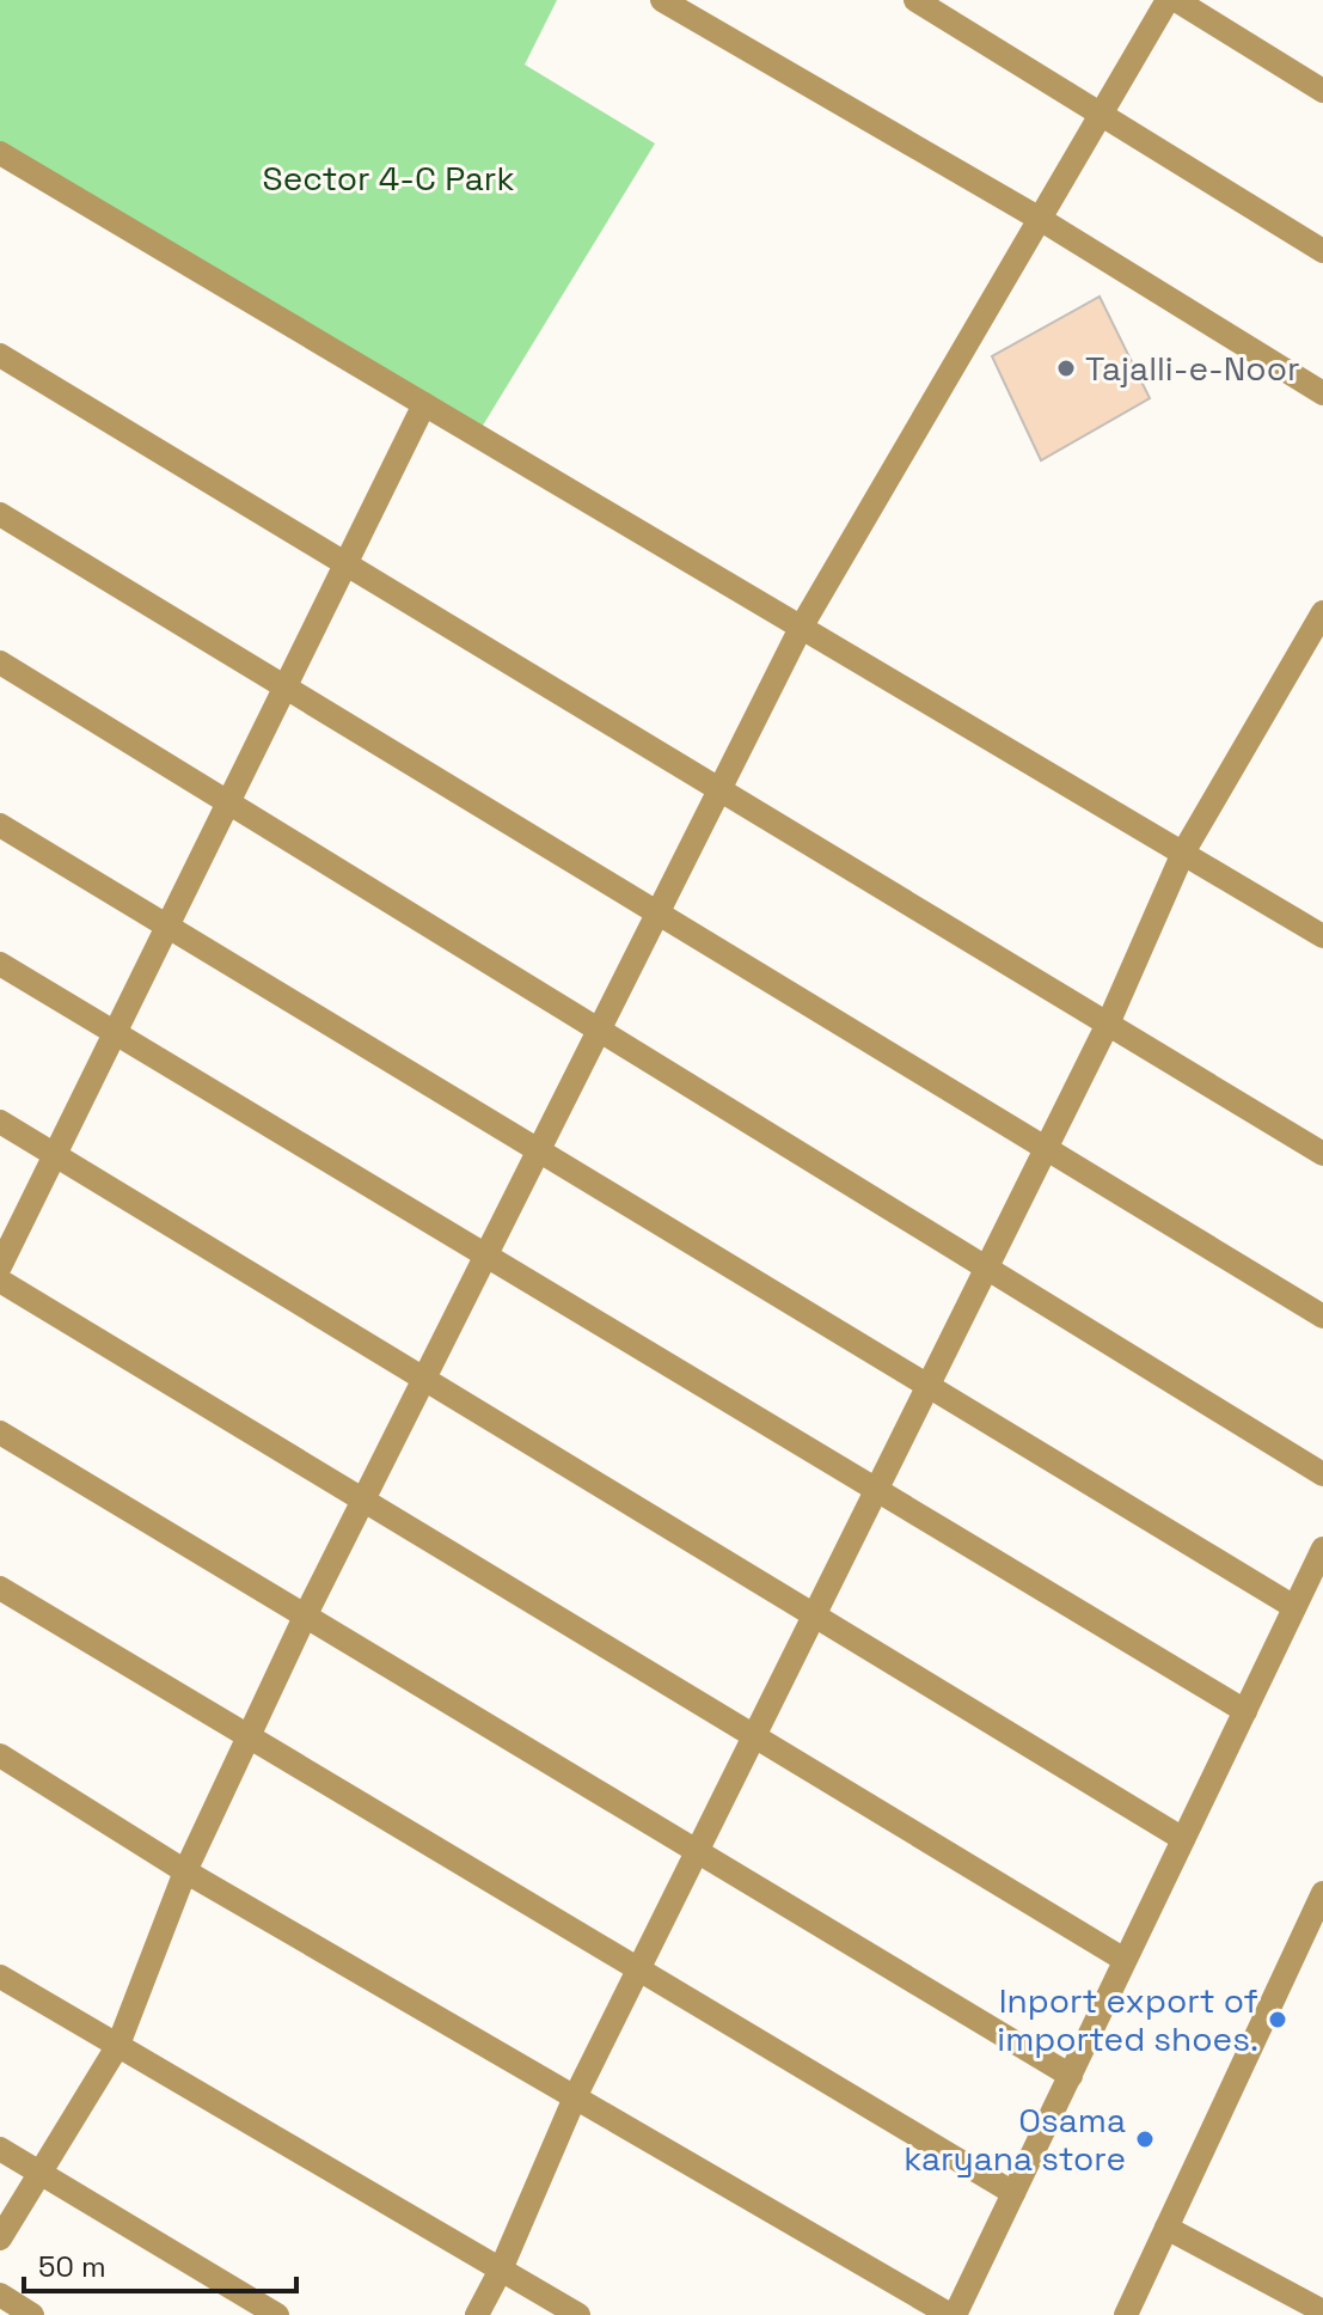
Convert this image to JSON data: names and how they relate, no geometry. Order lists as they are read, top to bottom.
{
  "parks": ["Sector 4-C Park"],
  "places": ["Tajalli-e-Noor", "Inport export of imported shoes.", "Osama karyana store"],
  "scale_bar": "50 m"
}
